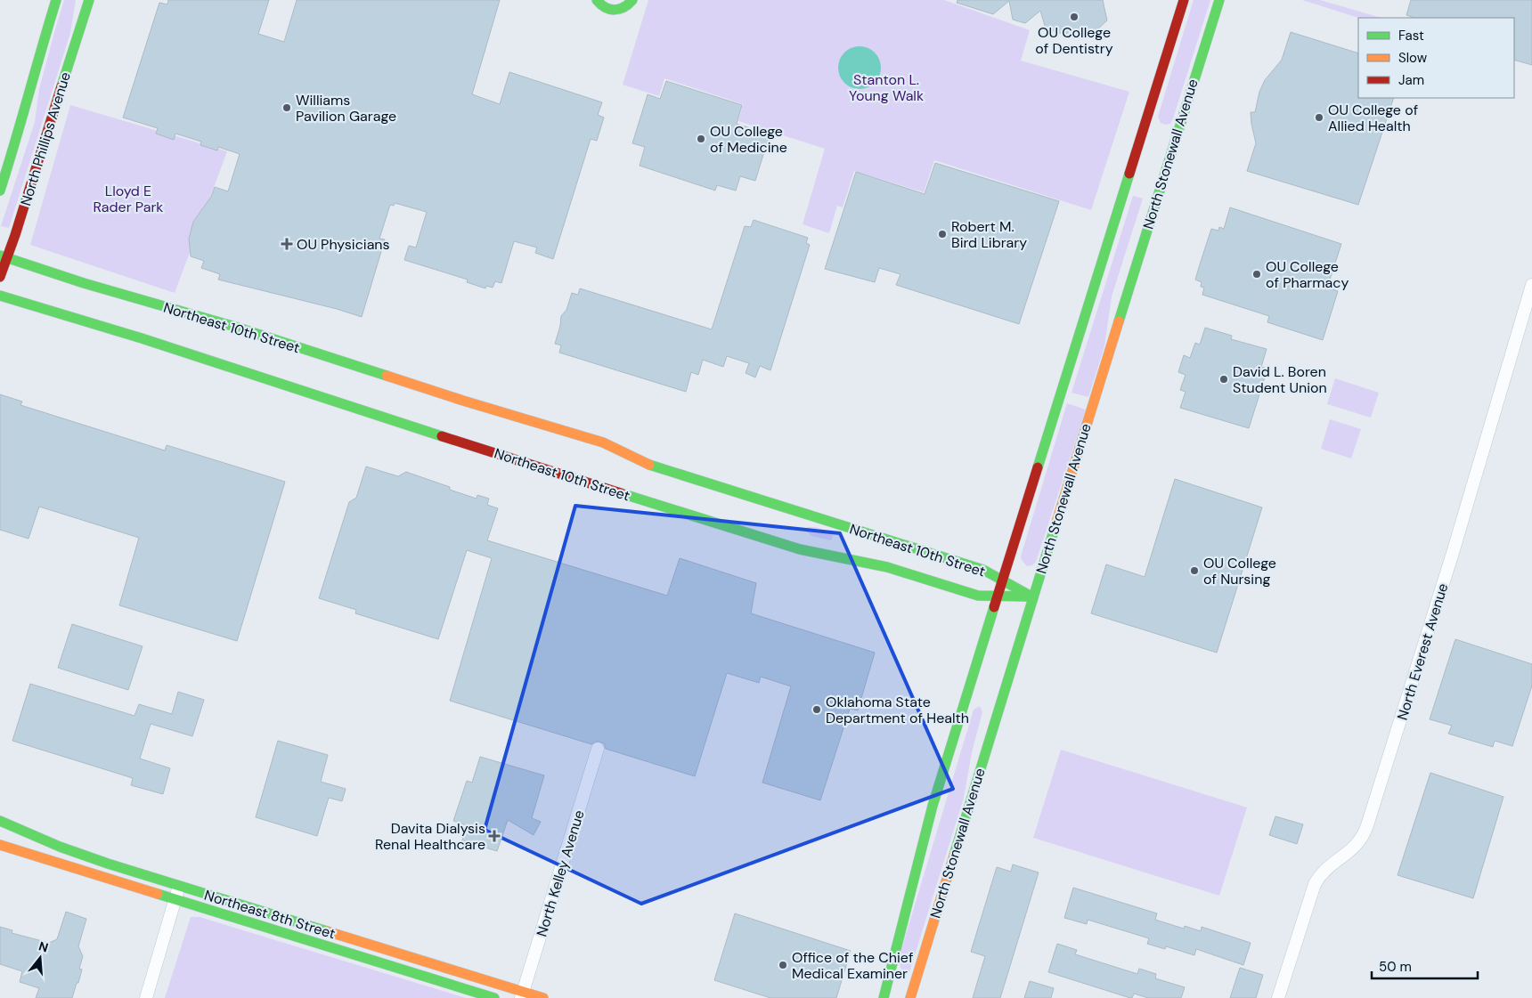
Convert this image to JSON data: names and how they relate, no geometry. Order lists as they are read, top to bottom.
{
  "streets": {
    "main road": [
      "North Phillips Avenue",
      "North Stonewall Avenue",
      "Northeast 10th Street",
      "Northeast 8th Street"
    ],
    "street": ["North Everest Avenue", "North Kelley Avenue"]
  },
  "crossings": [
    ["North Phillips Avenue", "Northeast 10th Street"],
    ["North Stonewall Avenue", "Northeast 10th Street"],
    ["North Kelley Avenue", "Northeast 8th Street"]
  ],
  "parks": ["Stanton L. Young Walk", "Lloyd E Rader Park"],
  "places": {
    "other": [
      "OU College of Dentistry",
      "Williams Pavilion Garage",
      "OU College of Allied Health",
      "OU College of Medicine",
      "Robert M. Bird Library",
      "OU College of Pharmacy",
      "David L. Boren Student Union",
      "OU College of Nursing",
      "Oklahoma State Department of Health",
      "Office of the Chief Medical Examiner"
    ],
    "health": ["OU Physicians", "Davita Dialysis Renal Healthcare"]
  },
  "legend": ["Fast", "Slow", "Jam"],
  "scale_bar": "50 m",
  "north": "top"
}
